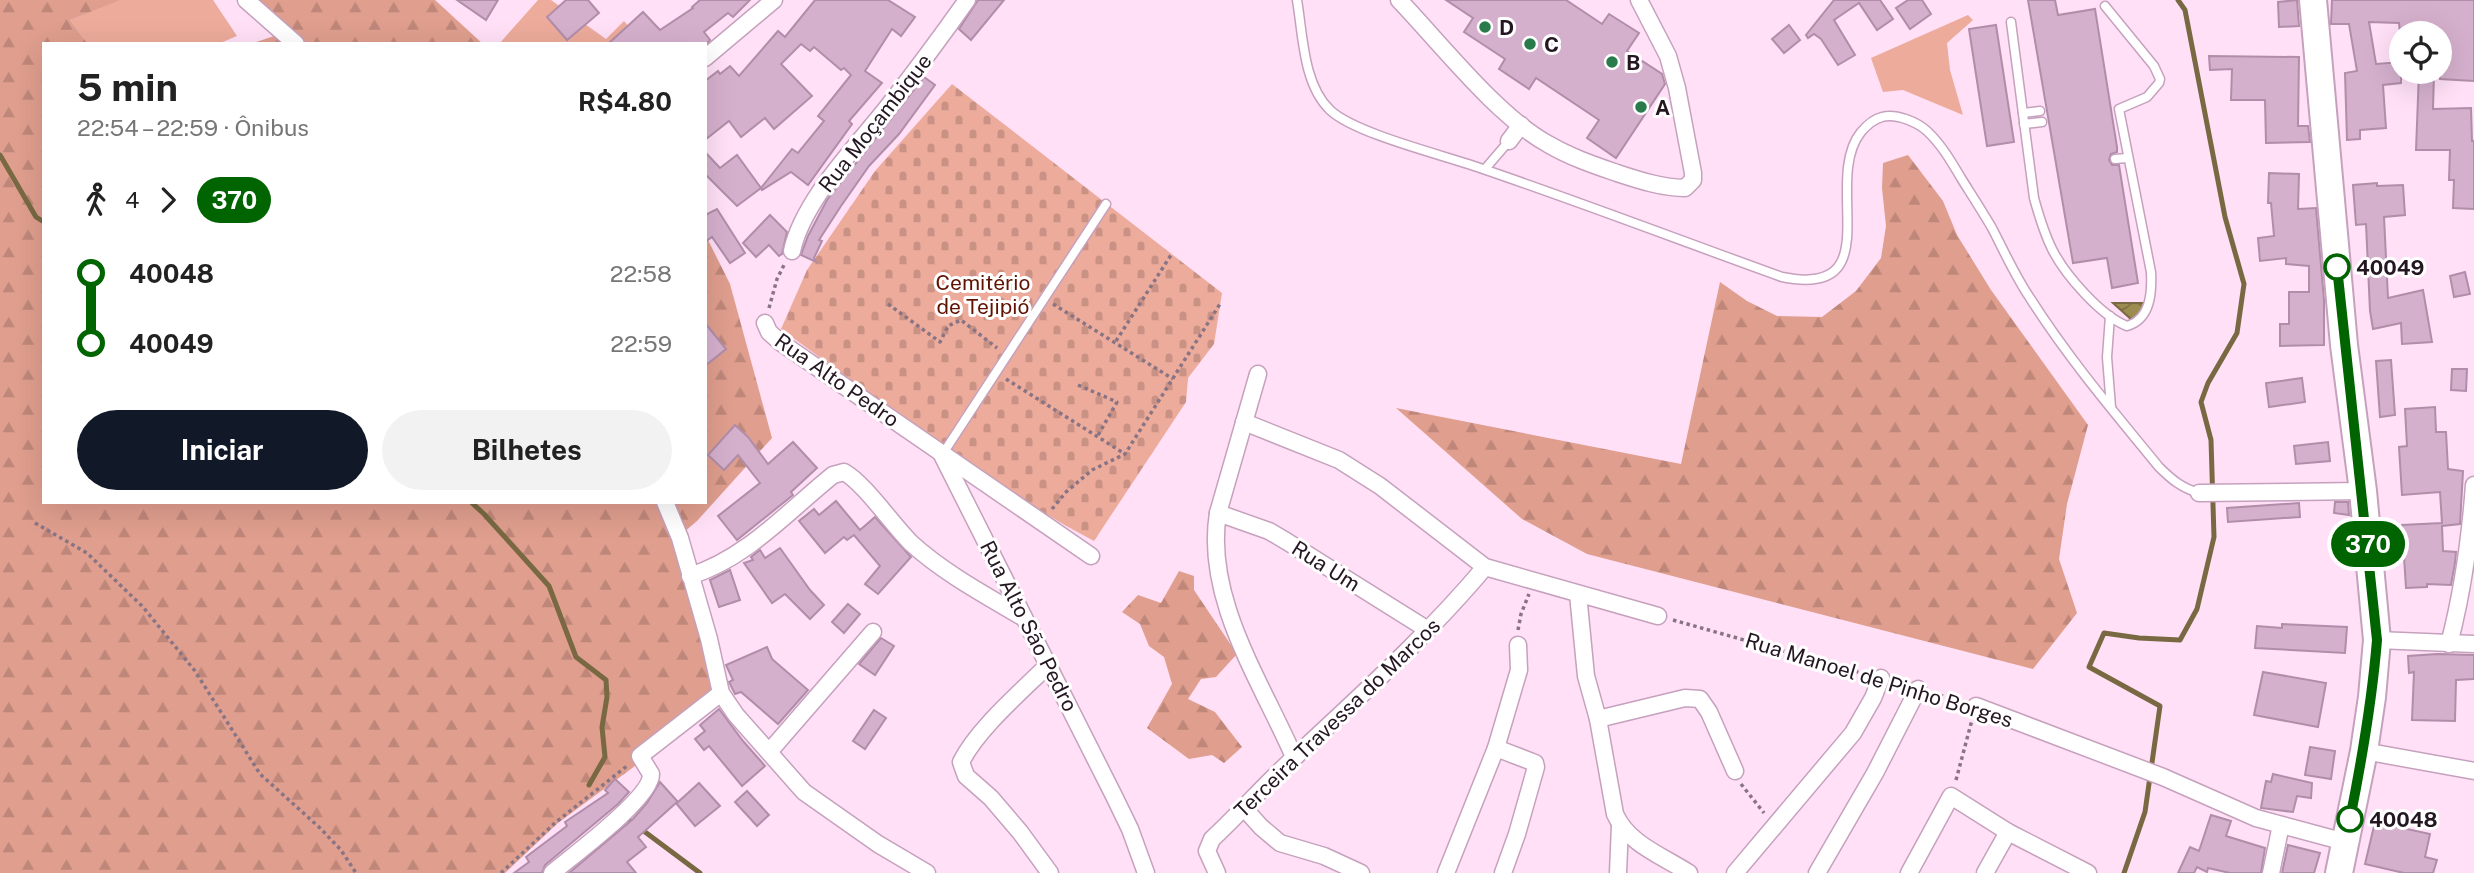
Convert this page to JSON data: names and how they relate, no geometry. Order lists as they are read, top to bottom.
{
  "streets": {
    "street": [
      "Rua Moçambique",
      "Rua Alto Pedro",
      "Rua Um",
      "Rua Alto São Pedro",
      "Rua Manoel de Pinho Borges",
      "Terceira Travessa do Marcos"
    ]
  },
  "crossings": [
    ["Rua Moçambique", "Rua Alto Pedro"],
    ["Rua Alto Pedro", "Rua Alto São Pedro"],
    ["Rua Um", "Terceira Travessa do Marcos"]
  ],
  "parks": ["Cemitério de Tejipió"],
  "places": [
    "D",
    "C",
    "B",
    "A",
    "40049",
    "40048"
  ],
  "lines": ["bus line 370"],
  "page": {
    "on_map": "370",
    "heading": ["5 min", "22:54 – 22:59 · Ônibus", "R$4.80"],
    "legs": ["4", "370"],
    "list": [
      {
        "name": "40048",
        "value": "22:58"
      },
      {
        "name": "40049",
        "value": "22:59"
      }
    ],
    "buttons": ["Iniciar", "Bilhetes"]
  }
}
